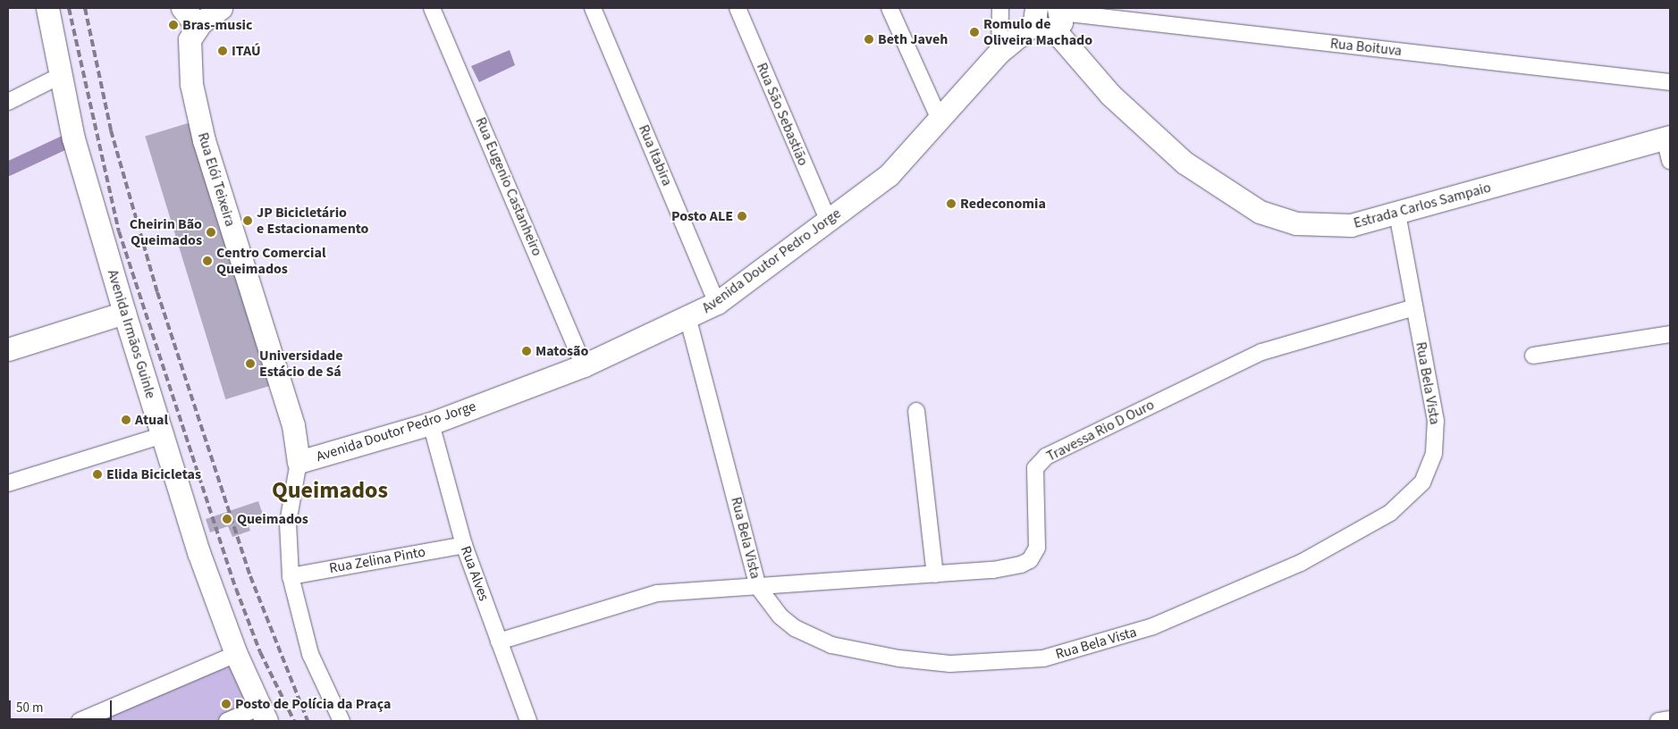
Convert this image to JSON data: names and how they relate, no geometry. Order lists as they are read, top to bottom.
{
  "streets": {
    "main road": [
      "Rua Elói Teixeira",
      "Estrada Carlos Sampaio",
      "Avenida Doutor Pedro Jorge",
      "Avenida Irmãos Guinle"
    ],
    "street": [
      "Rua Boituva",
      "Rua São Sebastião",
      "Rua Itabira",
      "Rua Eugenio Castanheiro",
      "Rua Bela Vista",
      "Travessa Rio D Ouro",
      "Rua Zelina Pinto",
      "Rua Alves"
    ]
  },
  "crossings": [
    ["Rua Boituva", "Estrada Carlos Sampaio"],
    ["Rua Boituva", "Avenida Doutor Pedro Jorge"],
    ["Rua São Sebastião", "Avenida Doutor Pedro Jorge"],
    ["Rua Itabira", "Avenida Doutor Pedro Jorge"],
    ["Rua Elói Teixeira", "Avenida Doutor Pedro Jorge"],
    ["Rua Elói Teixeira", "Rua Zelina Pinto"],
    ["Rua Eugenio Castanheiro", "Avenida Doutor Pedro Jorge"],
    ["Estrada Carlos Sampaio", "Avenida Doutor Pedro Jorge"],
    ["Estrada Carlos Sampaio", "Rua Bela Vista"],
    ["Avenida Doutor Pedro Jorge", "Rua Bela Vista"],
    ["Avenida Doutor Pedro Jorge", "Rua Alves"],
    ["Rua Bela Vista", "Travessa Rio D Ouro"],
    ["Travessa Rio D Ouro", "Rua Alves"],
    ["Rua Zelina Pinto", "Rua Alves"]
  ],
  "districts": ["Queimados"],
  "places": [
    "Bras-music",
    "Romulo de Oliveira Machado",
    "Beth Javeh",
    "ITAÚ",
    "Redeconomia",
    "Posto ALE",
    "JP Bicicletário e Estacionamento",
    "Cheirin Bão Queimados",
    "Centro Comercial Queimados",
    "Matosão",
    "Universidade Estácio de Sá",
    "Atual",
    "Elida Bicicletas",
    "Queimados",
    "Posto de Polícia da Praça"
  ],
  "scale_bar": "50 m"
}
